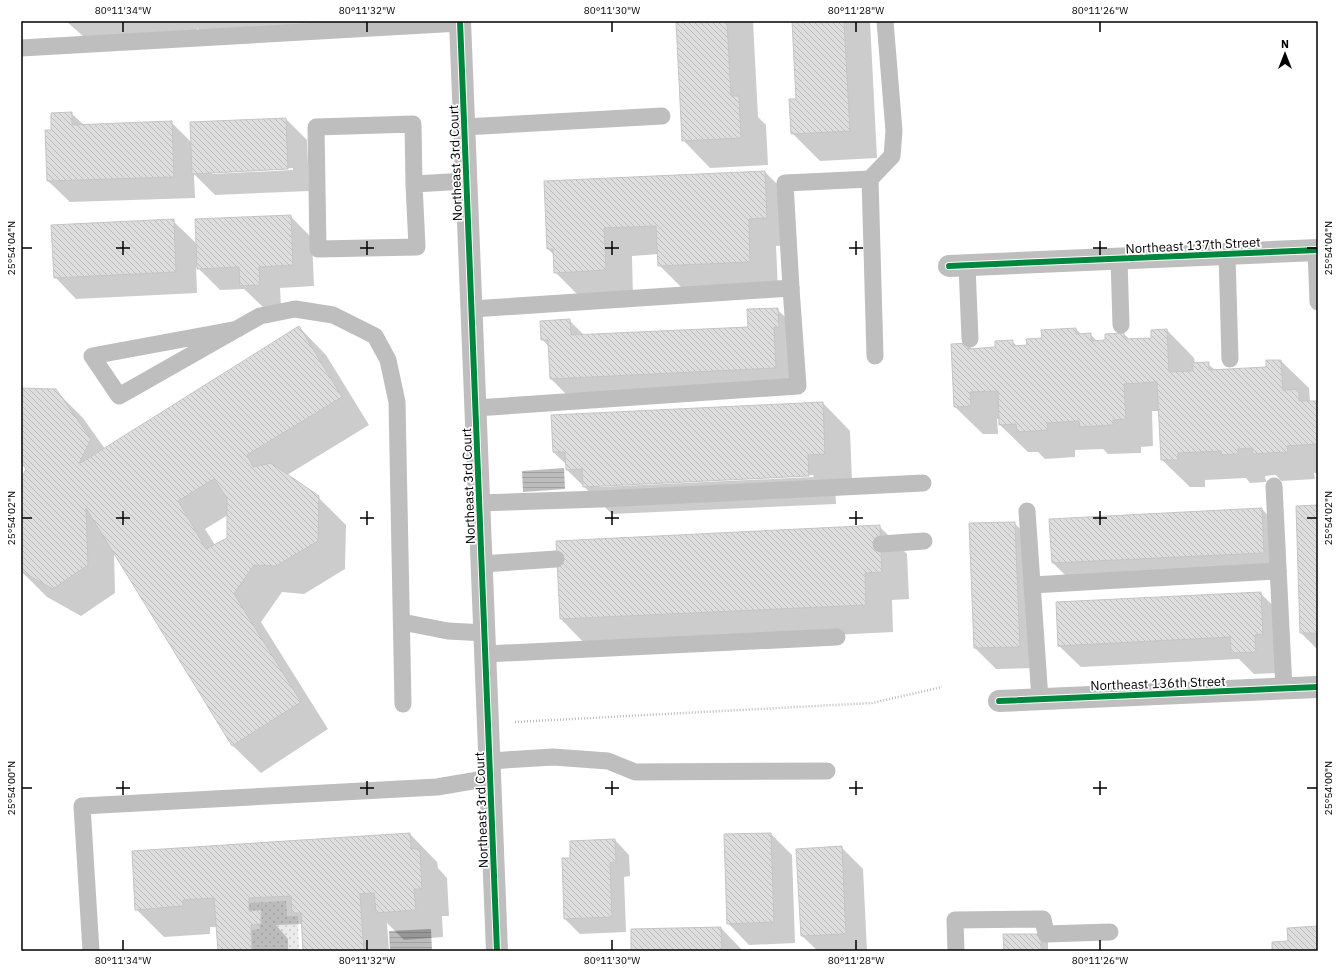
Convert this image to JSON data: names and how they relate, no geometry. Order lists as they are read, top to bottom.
{
  "streets": {
    "street": ["Northeast 3rd Court", "Northeast 137th Street", "Northeast 136th Street"]
  },
  "north": "top",
  "coordinates": [
    "80°11'34\"W",
    "80°11'32\"W",
    "80°11'30\"W",
    "80°11'28\"W",
    "80°11'26\"W",
    "25°54'04\"N",
    "25°54'02\"N",
    "25°54'00\"N"
  ]
}
